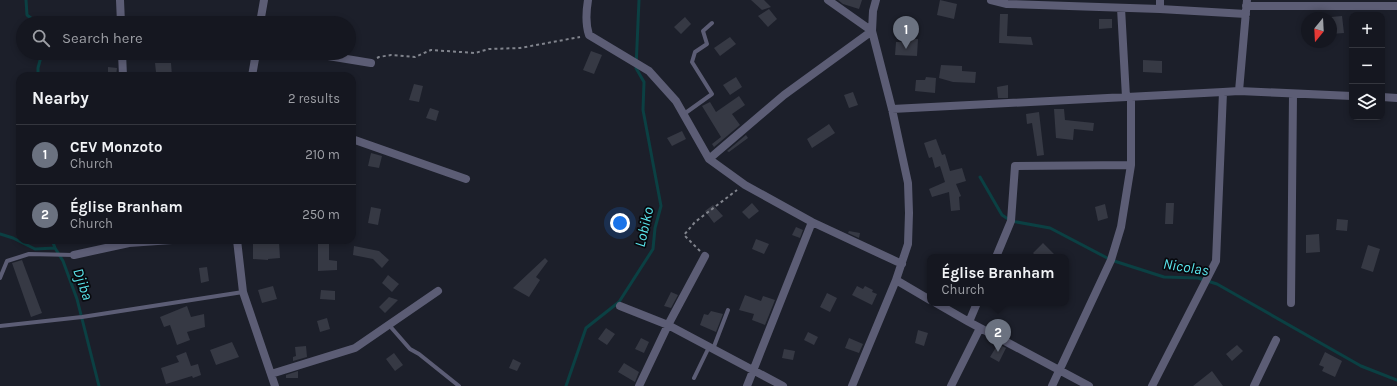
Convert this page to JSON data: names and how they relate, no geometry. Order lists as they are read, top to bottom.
{
  "water": ["Lobiko", "Nicolas", "Djiba"],
  "north": "bottom",
  "page": {
    "map_buttons": ["+", "−"],
    "pins": ["1", "2"],
    "search": "Search here",
    "heading": ["Nearby", "2 results"],
    "list": [
      {
        "mark": "1",
        "name": "CEV Monzoto",
        "note": "Church",
        "value": "210 m"
      },
      {
        "mark": "2",
        "name": "Église Branham",
        "note": "Church",
        "value": "250 m"
      }
    ],
    "popup": ["Église Branham", "Church"]
  }
}
